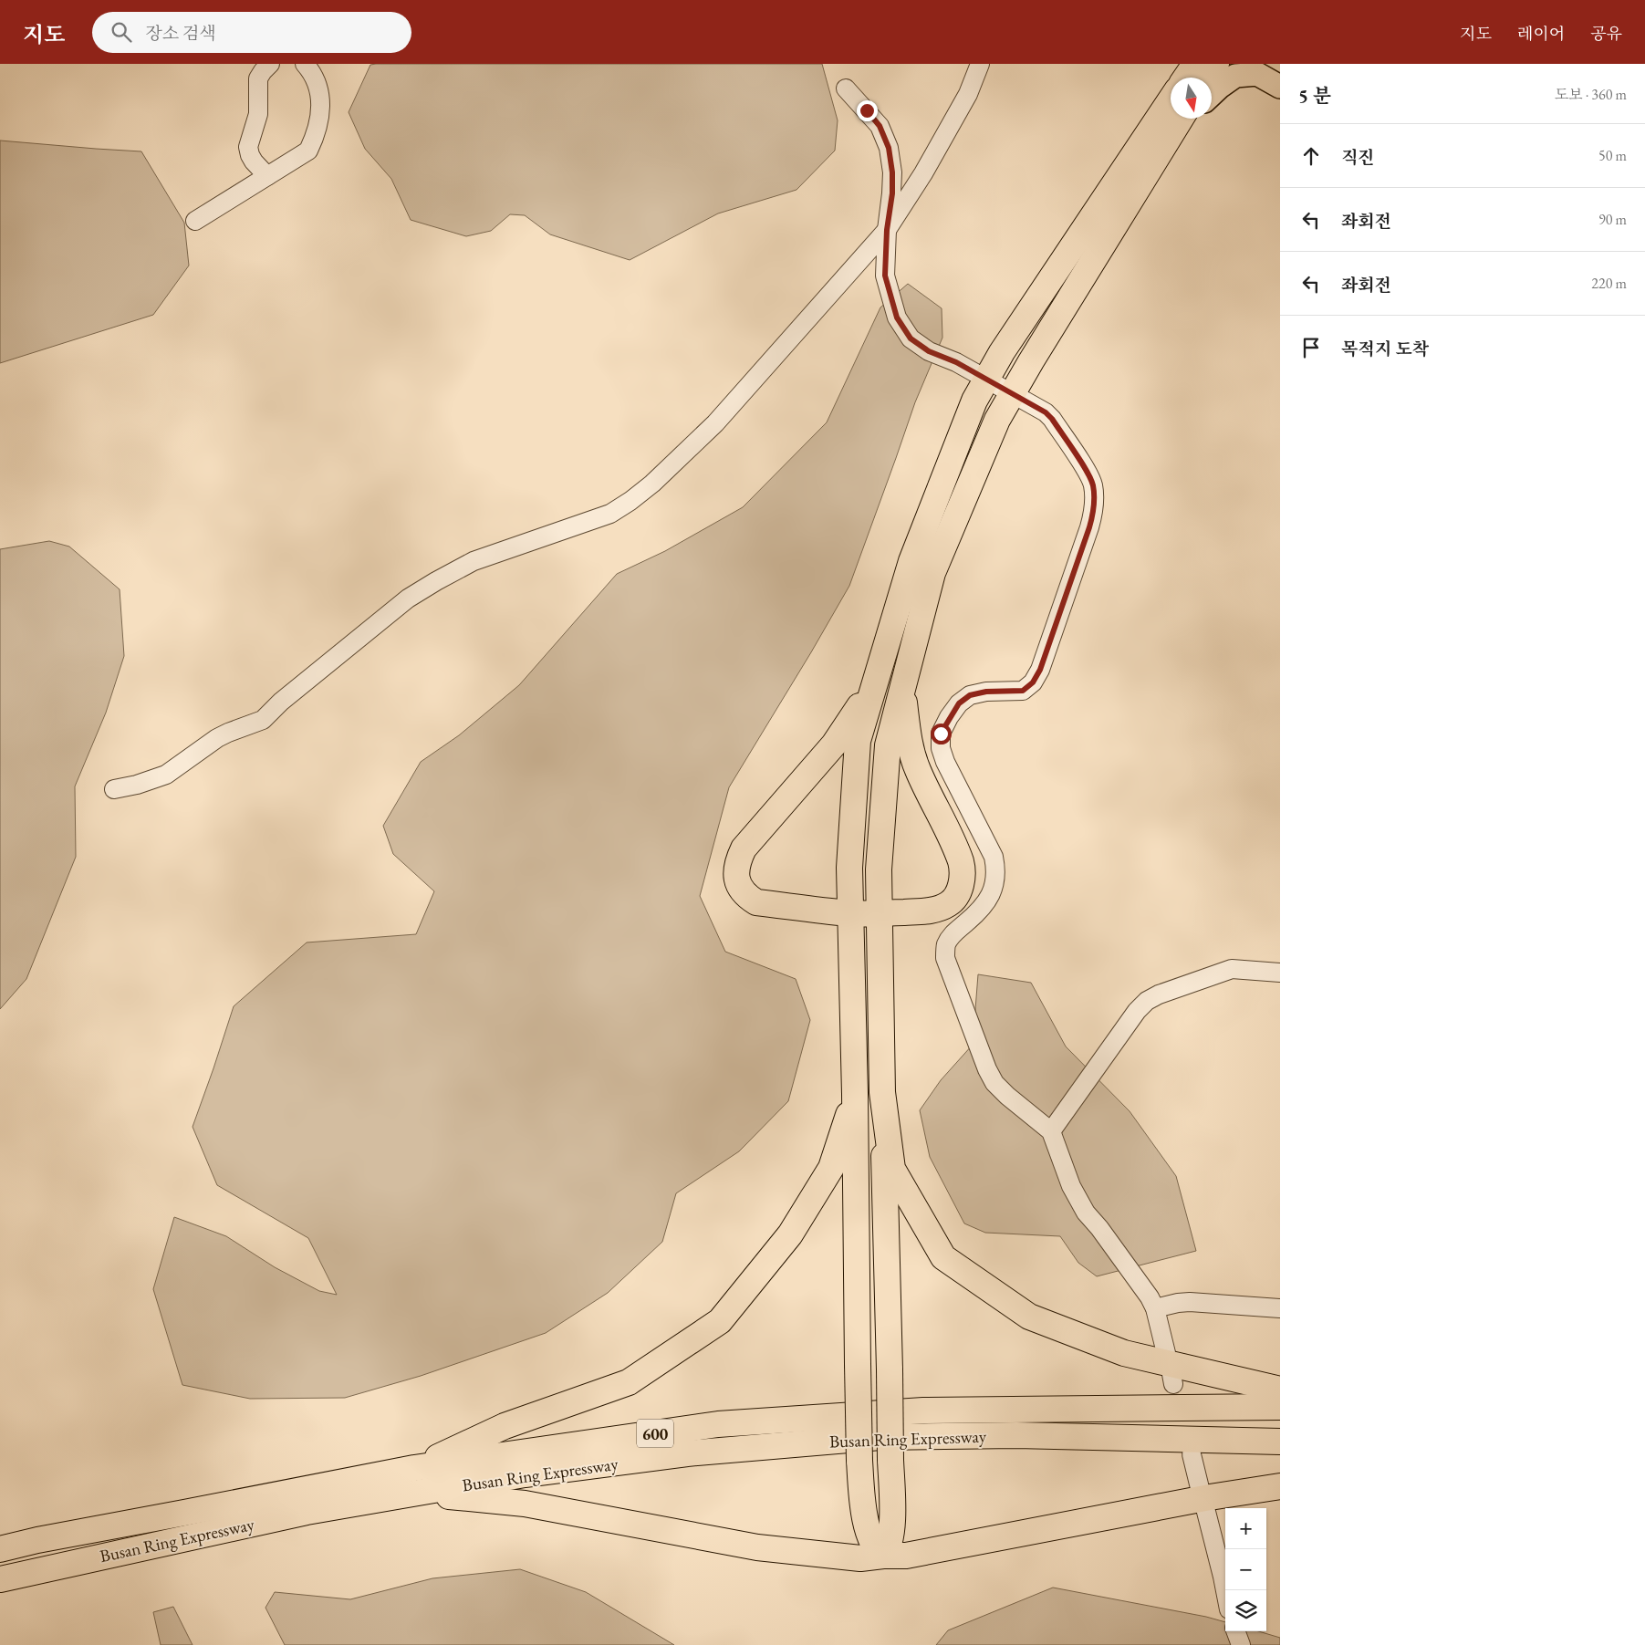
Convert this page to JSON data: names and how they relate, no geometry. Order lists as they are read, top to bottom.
{
  "streets": {
    "highway": ["600", "Busan Ring Expressway"]
  },
  "north": "bottom",
  "page": {
    "header": "지도",
    "search": "장소 검색",
    "nav": ["지도", "레이어", "공유"],
    "heading": ["5 분", "도보 · 360 m"],
    "list": [
      ["직진", "50 m"],
      ["좌회전", "90 m"],
      ["좌회전", "220 m"],
      "목적지 도착"
    ],
    "map_buttons": ["+", "−"]
  }
}
